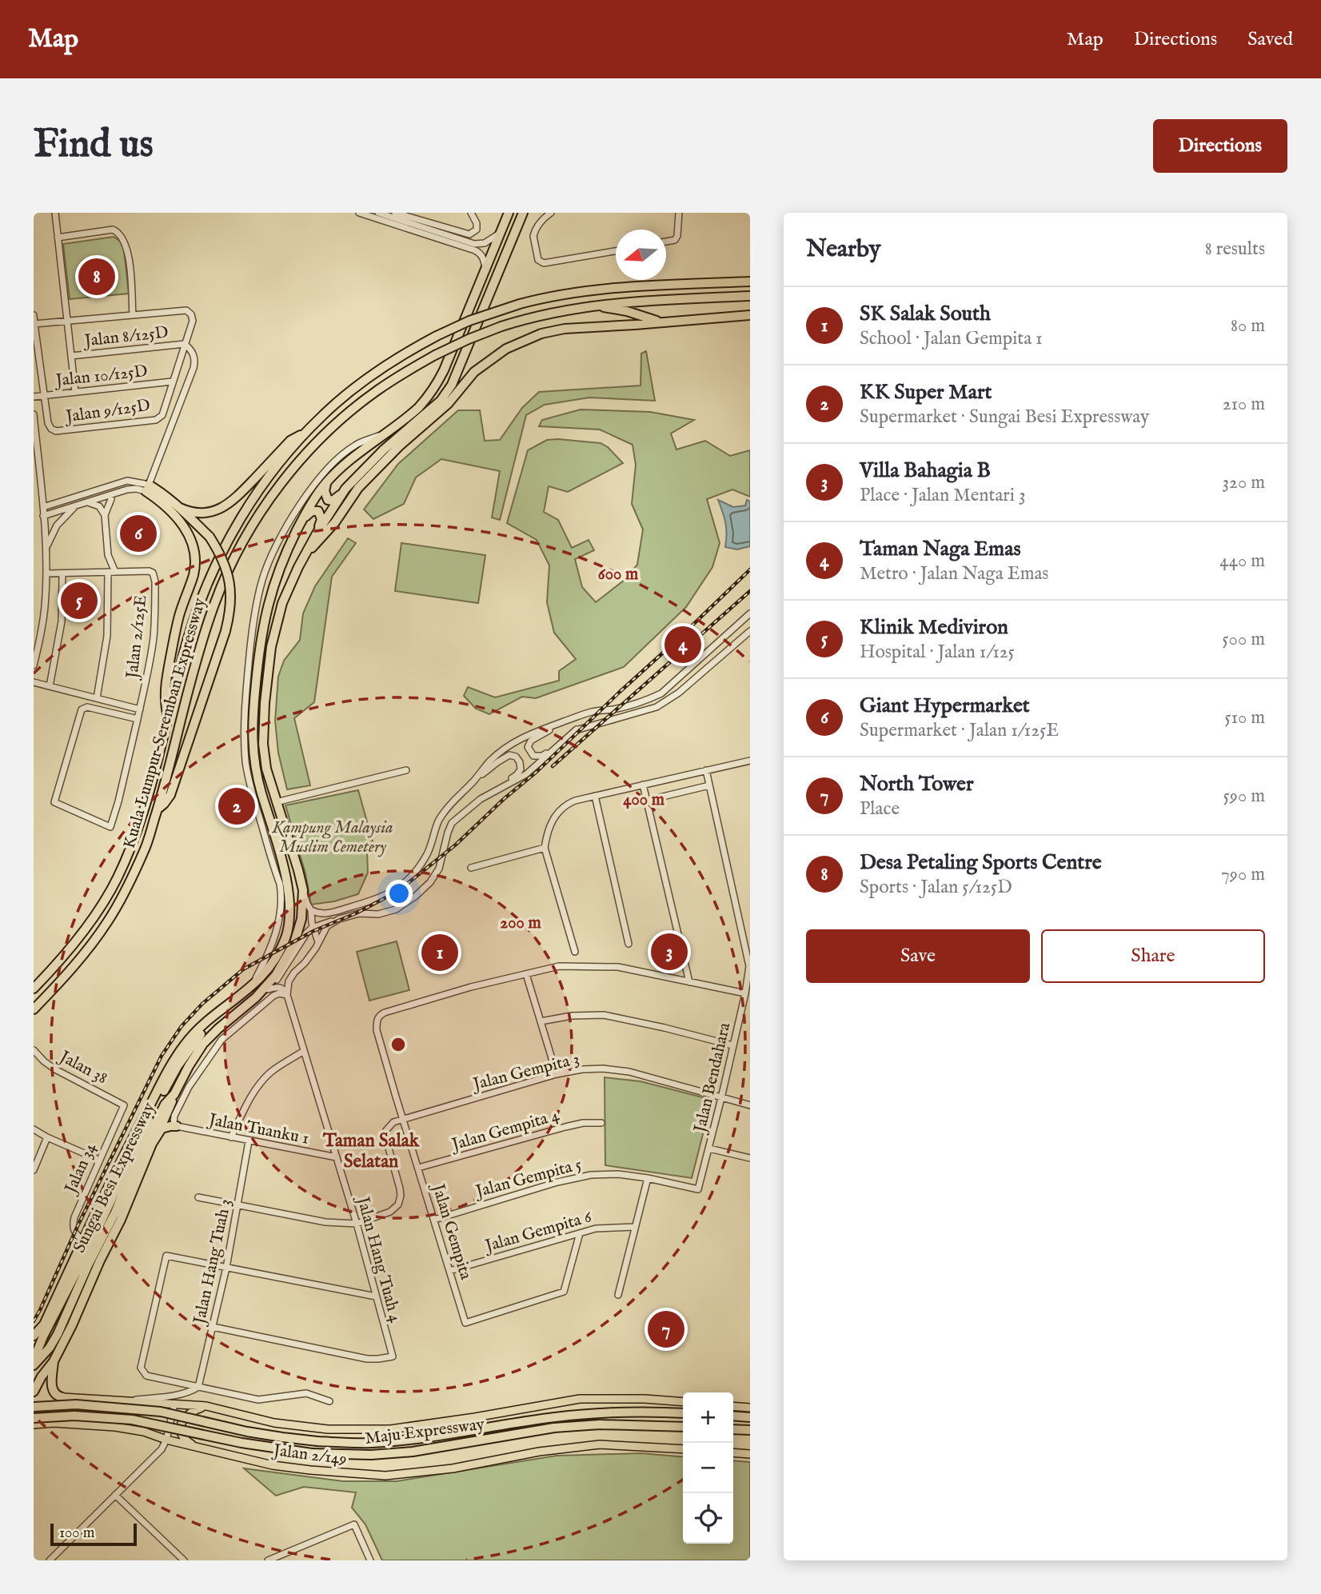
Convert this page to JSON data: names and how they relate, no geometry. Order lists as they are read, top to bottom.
{
  "streets": {
    "highway": ["Kuala Lumpur–Seremban Expressway", "Sungai Besi Expressway", "Maju Expressway"],
    "main road": ["Jalan 2/149"],
    "street": [
      "Jalan 8/125D",
      "Jalan 10/125D",
      "Jalan 9/125D",
      "Jalan 2/125E",
      "Jalan 38",
      "Jalan Gempita 3",
      "Jalan Bendahara",
      "Jalan Tuanku 1",
      "Jalan Gempita 4",
      "Jalan 34",
      "Jalan Gempita 5",
      "Jalan Gempita 6",
      "Jalan Gempita",
      "Jalan Hang Tuah 4",
      "Jalan Hang Tuah 3"
    ]
  },
  "crossings": [
    ["Jalan 8/125D", "Jalan 9/125D"],
    ["Jalan 10/125D", "Jalan 9/125D"],
    ["Jalan 38", "Jalan 34"],
    ["Jalan Gempita 3", "Jalan Bendahara"],
    ["Jalan Gempita 3", "Jalan Gempita"],
    ["Jalan Bendahara", "Jalan Gempita 5"],
    ["Jalan Tuanku 1", "Jalan Hang Tuah 4"],
    ["Jalan Tuanku 1", "Jalan Hang Tuah 3"],
    ["Jalan Gempita 4", "Jalan Gempita"],
    ["Jalan 34", "Sungai Besi Expressway"],
    ["Jalan Gempita 5", "Jalan Gempita"],
    ["Jalan Gempita 6", "Jalan Gempita"],
    ["Jalan Hang Tuah 4", "Jalan Hang Tuah 3"]
  ],
  "districts": ["Taman Salak Selatan"],
  "parks": ["Kampung Malaysia Muslim Cemetery"],
  "scale_bar": "100 m",
  "north": "left",
  "page": {
    "header": "Map",
    "nav": ["Map", "Directions", "Saved"],
    "buttons": [
      "Directions",
      ["Save", "Share"]
    ],
    "title": "Find us",
    "heading": ["Nearby", "8 results"],
    "pins": [
      "8",
      "6",
      "5",
      "4",
      "2",
      "3",
      "1",
      "7"
    ],
    "list": [
      {
        "mark": "1",
        "name": "SK Salak South",
        "note": "School · Jalan Gempita 1",
        "value": "80 m"
      },
      {
        "mark": "2",
        "name": "KK Super Mart",
        "note": "Supermarket · Sungai Besi Expressway",
        "value": "210 m"
      },
      {
        "mark": "3",
        "name": "Villa Bahagia B",
        "note": "Place · Jalan Mentari 3",
        "value": "320 m"
      },
      {
        "mark": "4",
        "name": "Taman Naga Emas",
        "note": "Metro · Jalan Naga Emas",
        "value": "440 m"
      },
      {
        "mark": "5",
        "name": "Klinik Mediviron",
        "note": "Hospital · Jalan 1/125",
        "value": "500 m"
      },
      {
        "mark": "6",
        "name": "Giant Hypermarket",
        "note": "Supermarket · Jalan 1/125E",
        "value": "510 m"
      },
      {
        "mark": "7",
        "name": "North Tower",
        "note": "Place",
        "value": "590 m"
      },
      {
        "mark": "8",
        "name": "Desa Petaling Sports Centre",
        "note": "Sports · Jalan 5/125D",
        "value": "790 m"
      }
    ],
    "map_buttons": ["+", "−"],
    "scale": "100 m"
  },
  "rings": ["600 m", "400 m", "200 m"]
}
